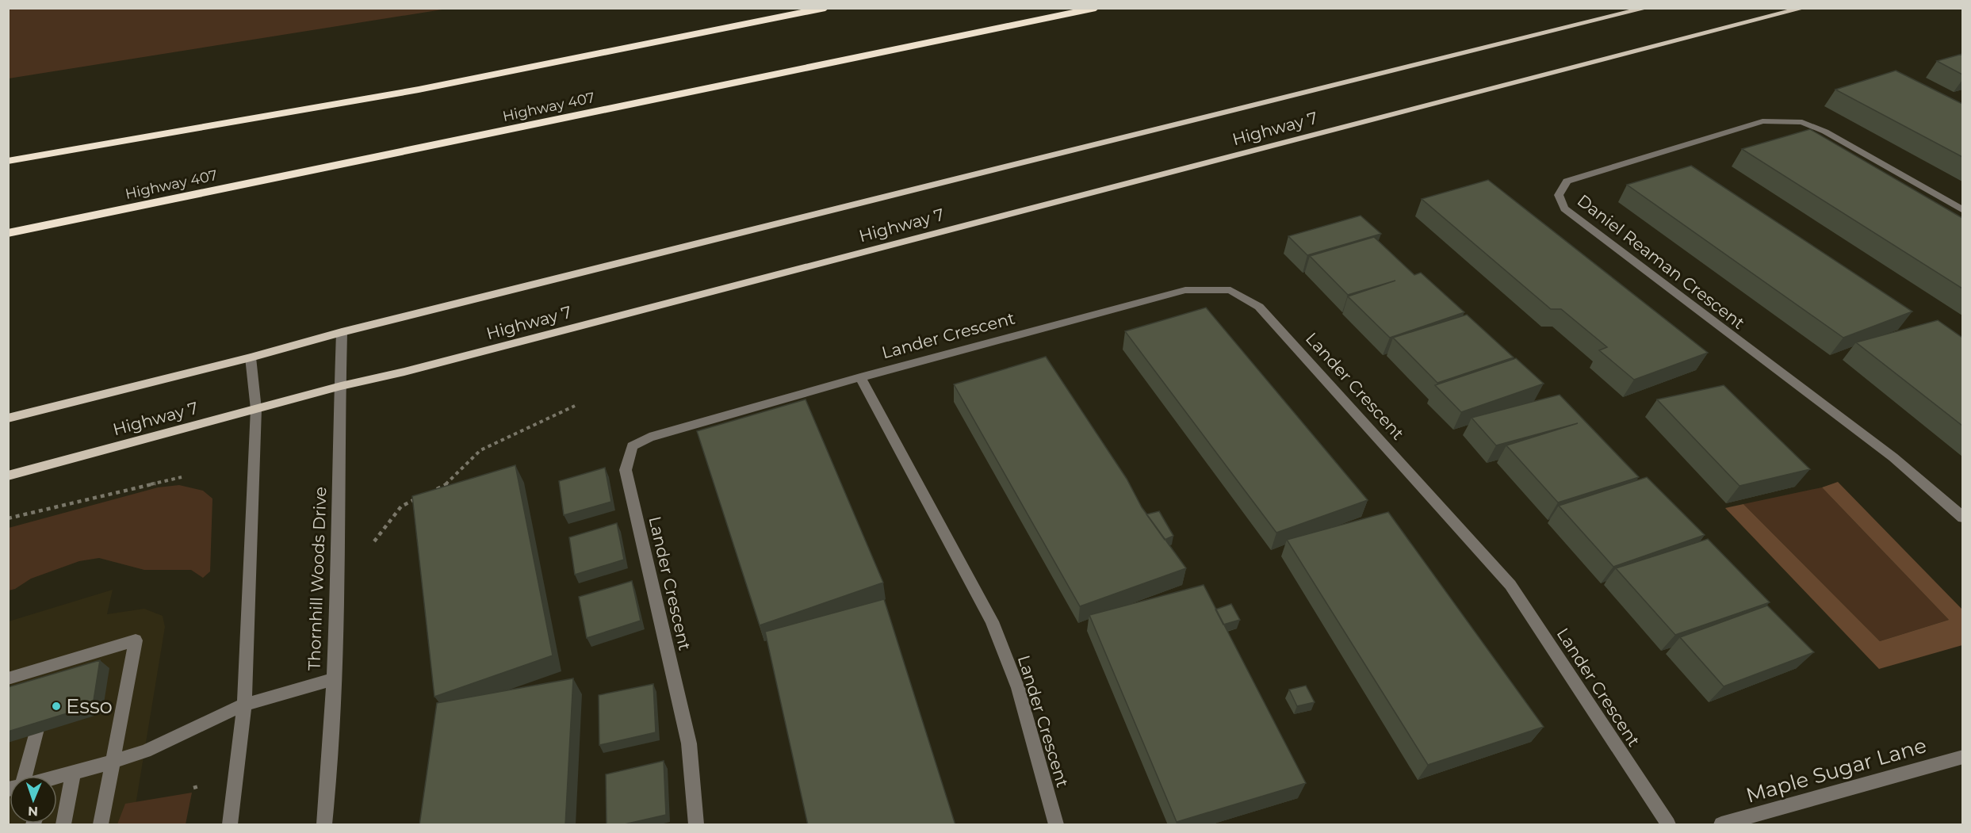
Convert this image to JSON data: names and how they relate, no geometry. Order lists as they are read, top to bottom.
{
  "streets": {
    "highway": ["Highway 407"],
    "main road": ["Highway 7"],
    "street": [
      "Daniel Reaman Crescent",
      "Lander Crescent",
      "Thornhill Woods Drive",
      "Maple Sugar Lane"
    ]
  },
  "crossings": [
    ["Highway 7", "Thornhill Woods Drive"]
  ],
  "places": ["Esso"],
  "north": "bottom"
}
